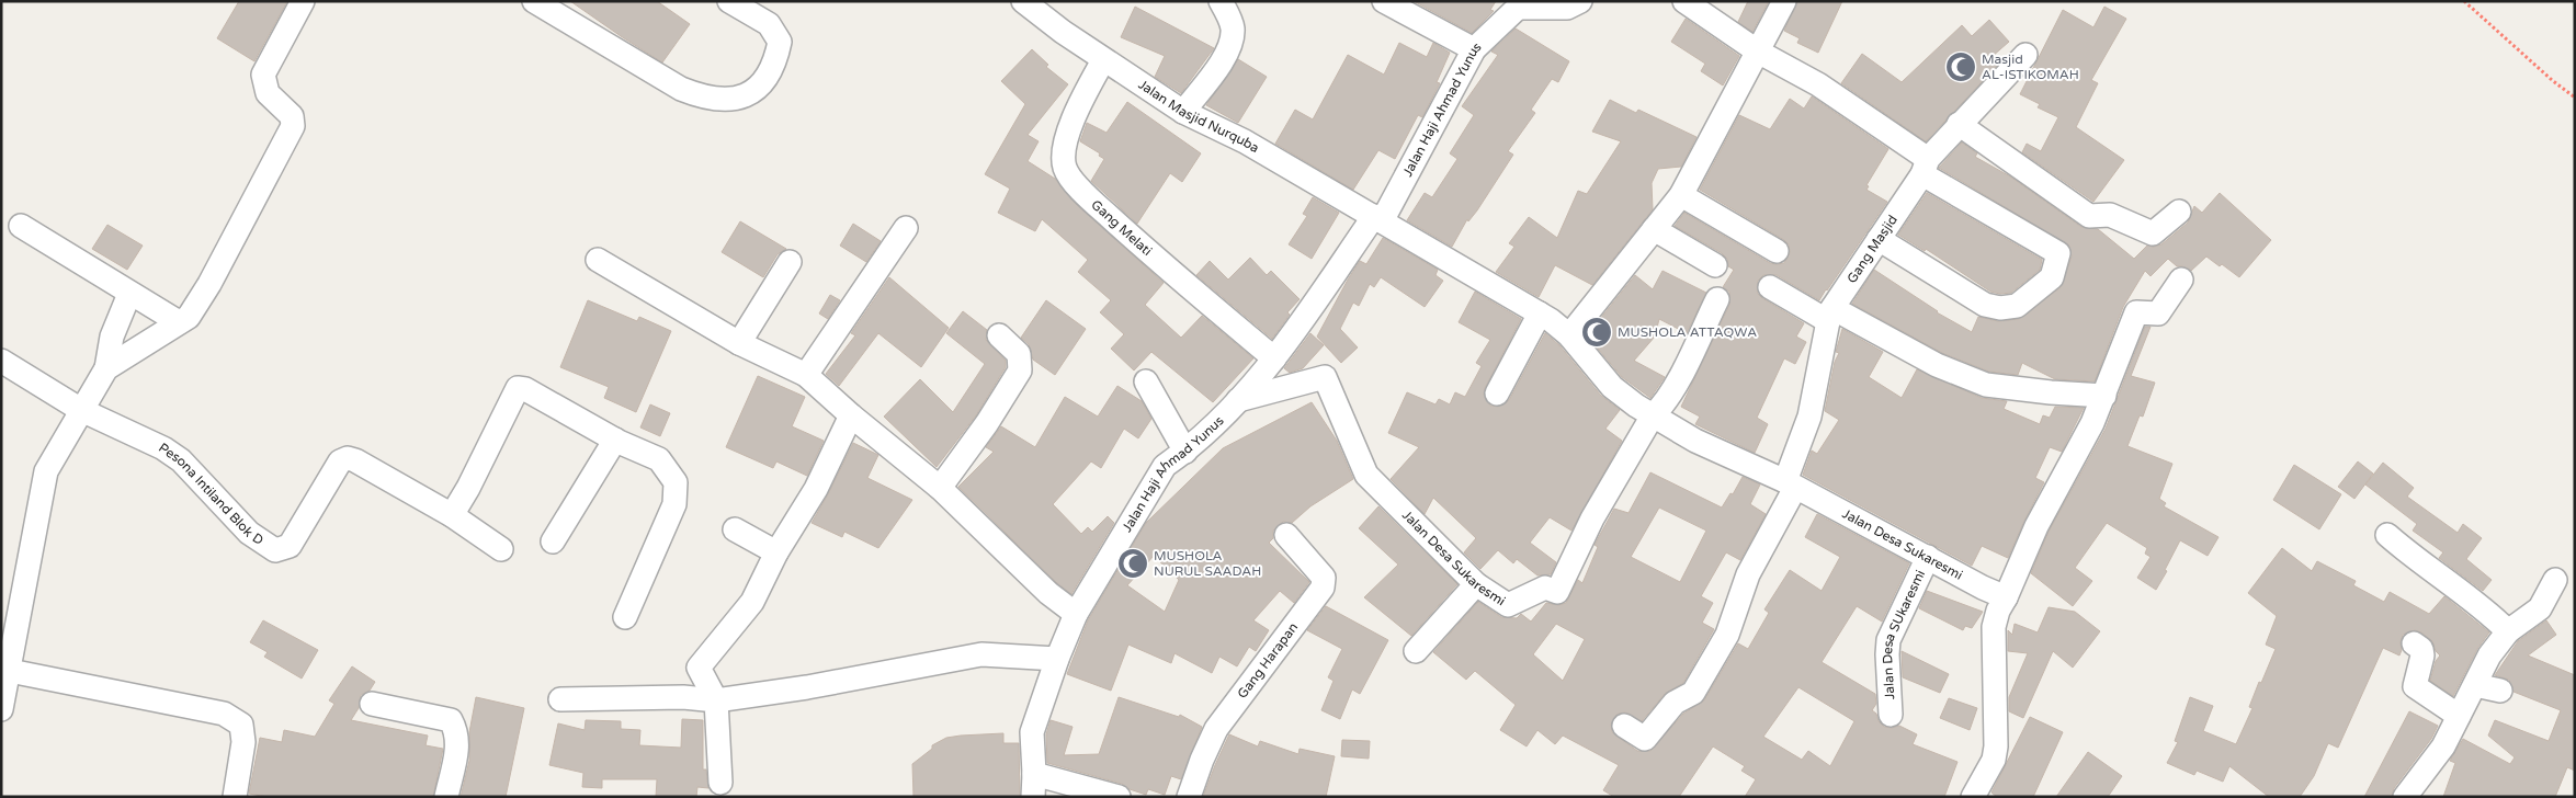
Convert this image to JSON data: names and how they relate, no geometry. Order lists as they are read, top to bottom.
{
  "streets": {
    "street": [
      "Jalan Haji Ahmad Yunus",
      "Jalan Masjid Nurquba",
      "Gang Melati",
      "Gang Masjid",
      "Pesona Intiland Blok D",
      "Jalan Desa Sukaresmi",
      "Jalan Desa SUkaresmi",
      "Gang Harapan"
    ]
  },
  "crossings": [
    ["Jalan Haji Ahmad Yunus", "Jalan Masjid Nurquba"],
    ["Jalan Haji Ahmad Yunus", "Gang Melati"],
    ["Jalan Haji Ahmad Yunus", "Jalan Desa Sukaresmi"],
    ["Jalan Masjid Nurquba", "Gang Melati"],
    ["Jalan Masjid Nurquba", "Jalan Desa Sukaresmi"],
    ["Gang Masjid", "Jalan Desa Sukaresmi"],
    ["Jalan Desa Sukaresmi", "Jalan Desa SUkaresmi"]
  ],
  "places": {
    "mosque": ["Masjid AL-ISTIKOMAH", "MUSHOLA ATTAQWA", "MUSHOLA NURUL SAADAH"]
  }
}
